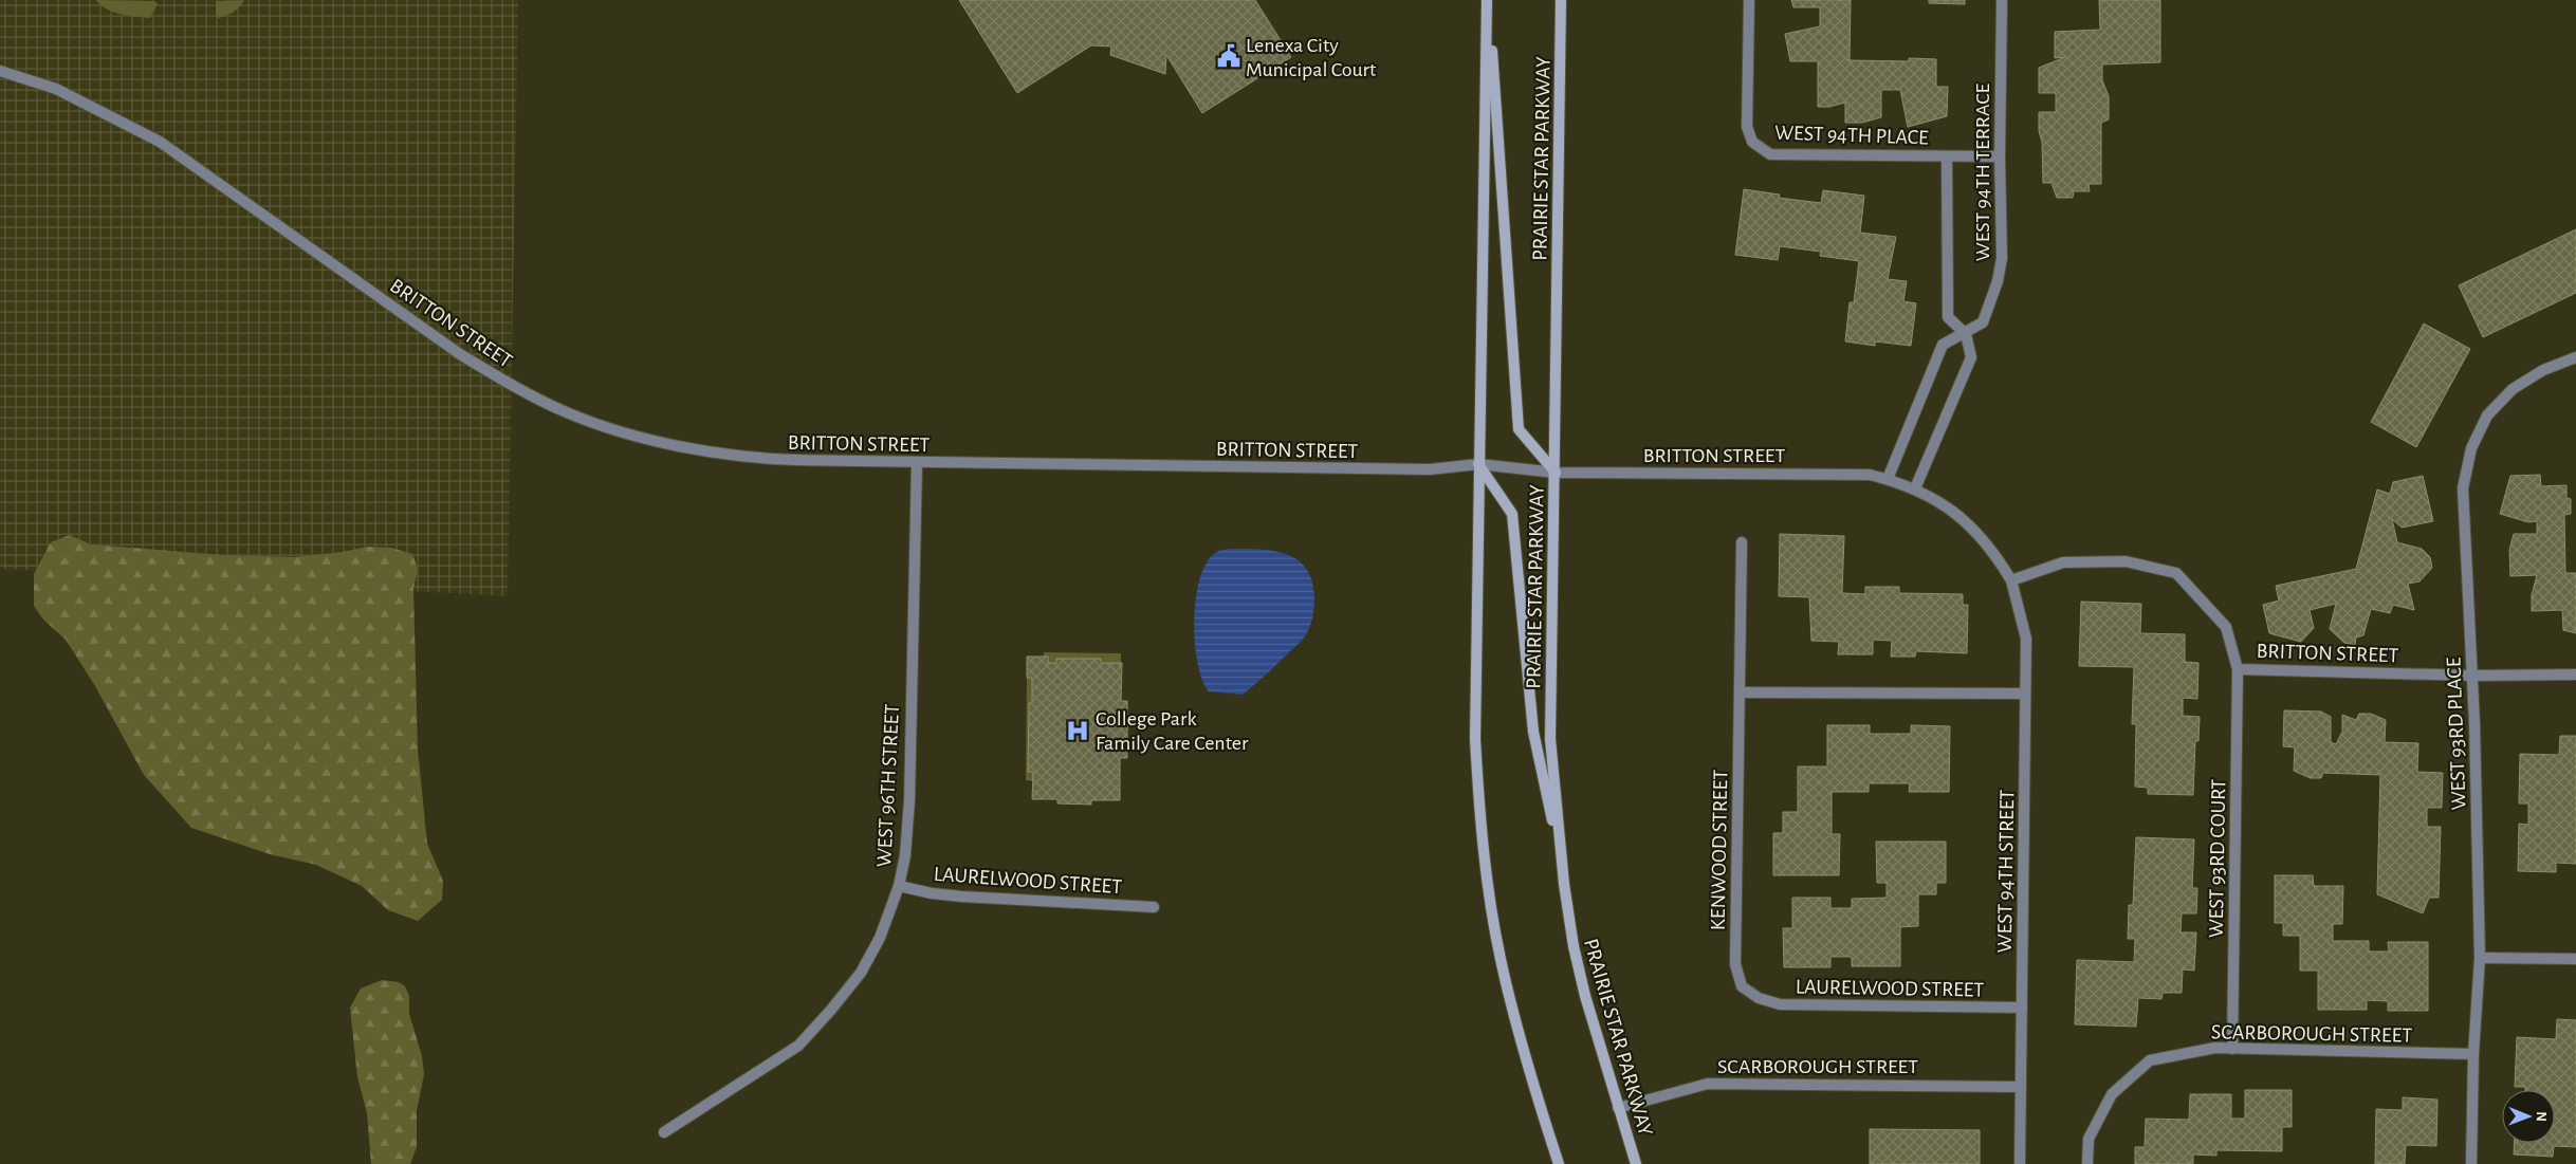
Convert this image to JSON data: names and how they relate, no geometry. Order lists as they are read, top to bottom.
{
  "streets": {
    "main road": ["PRAIRIE STAR PARKWAY"],
    "street": [
      "WEST 94TH PLACE",
      "WEST 94TH TERRACE",
      "BRITTON STREET",
      "WEST 93RD PLACE",
      "WEST 96TH STREET",
      "KENWOOD STREET",
      "WEST 93RD COURT",
      "WEST 94TH STREET",
      "LAURELWOOD STREET",
      "SCARBOROUGH STREET"
    ]
  },
  "crossings": [
    ["WEST 94TH PLACE", "WEST 94TH TERRACE"],
    ["PRAIRIE STAR PARKWAY", "BRITTON STREET"],
    ["PRAIRIE STAR PARKWAY", "SCARBOROUGH STREET"],
    ["WEST 94TH TERRACE", "BRITTON STREET"],
    ["BRITTON STREET", "WEST 93RD PLACE"],
    ["BRITTON STREET", "WEST 96TH STREET"],
    ["BRITTON STREET", "WEST 93RD COURT"],
    ["BRITTON STREET", "WEST 94TH STREET"],
    ["WEST 93RD PLACE", "SCARBOROUGH STREET"],
    ["WEST 96TH STREET", "LAURELWOOD STREET"],
    ["KENWOOD STREET", "LAURELWOOD STREET"],
    ["WEST 93RD COURT", "SCARBOROUGH STREET"],
    ["WEST 94TH STREET", "LAURELWOOD STREET"],
    ["WEST 94TH STREET", "SCARBOROUGH STREET"]
  ],
  "places": {
    "public building": ["Lenexa City Municipal Court"],
    "hospital": ["College Park Family Care Center"]
  },
  "north": "right"
}
